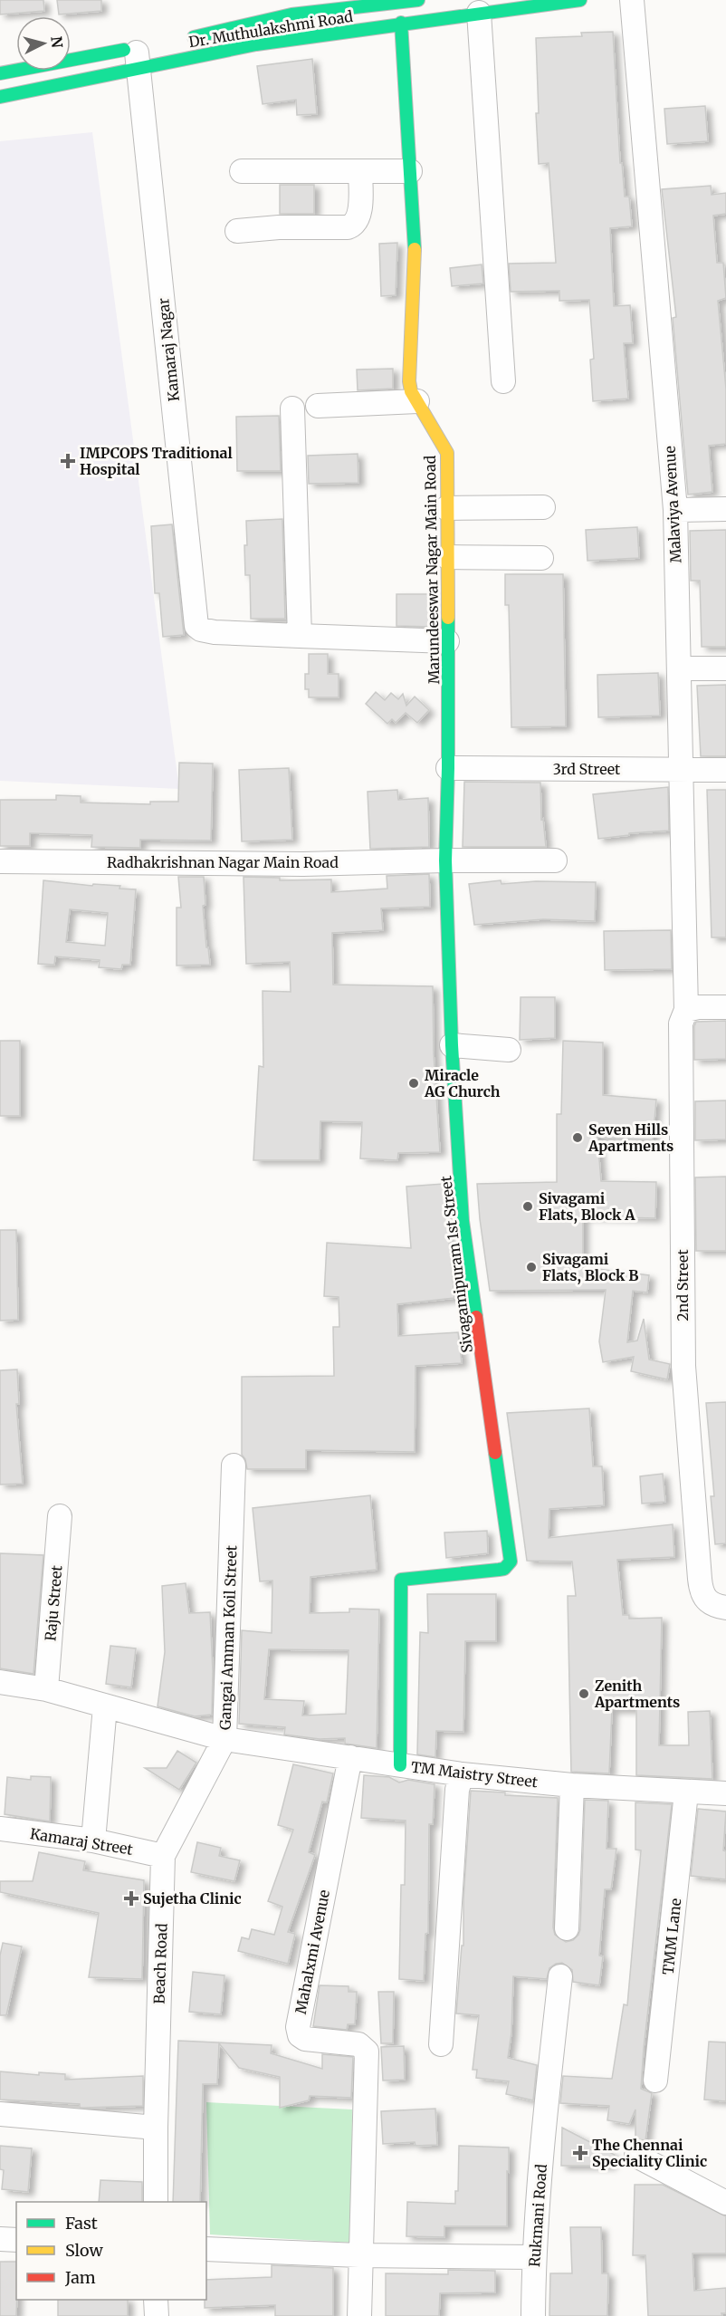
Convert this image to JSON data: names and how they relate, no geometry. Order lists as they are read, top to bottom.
{
  "streets": {
    "street": [
      "Dr. Muthulakshmi Road",
      "Kamaraj Nagar",
      "Malaviya Avenue",
      "Marundeeswar Nagar Main Road",
      "3rd Street",
      "Radhakrishnan Nagar Main Road",
      "Sivagamipuram 1st Street",
      "2nd Street",
      "Raju Street",
      "Gangai Amman Koil Street",
      "TM Maistry Street",
      "Kamaraj Street",
      "TMM Lane",
      "Mahalxmi Avenue",
      "Beach Road",
      "Rukmani Road"
    ]
  },
  "crossings": [
    ["Dr. Muthulakshmi Road", "Kamaraj Nagar"],
    ["Dr. Muthulakshmi Road", "Marundeeswar Nagar Main Road"],
    ["Malaviya Avenue", "3rd Street"],
    ["Malaviya Avenue", "2nd Street"],
    ["Marundeeswar Nagar Main Road", "3rd Street"],
    ["Marundeeswar Nagar Main Road", "Radhakrishnan Nagar Main Road"],
    ["Marundeeswar Nagar Main Road", "Sivagamipuram 1st Street"],
    ["Radhakrishnan Nagar Main Road", "Sivagamipuram 1st Street"],
    ["Sivagamipuram 1st Street", "TM Maistry Street"],
    ["Raju Street", "Gangai Amman Koil Street"],
    ["Gangai Amman Koil Street", "TM Maistry Street"],
    ["Gangai Amman Koil Street", "Beach Road"],
    ["TM Maistry Street", "TMM Lane"],
    ["TM Maistry Street", "Mahalxmi Avenue"],
    ["TM Maistry Street", "Beach Road"],
    ["Kamaraj Street", "Beach Road"]
  ],
  "places": {
    "health": ["IMPCOPS Traditional Hospital", "Sujetha Clinic", "The Chennai Speciality Clinic"],
    "other": [
      "Miracle AG Church",
      "Seven Hills Apartments",
      "Sivagami Flats, Block A",
      "Sivagami Flats, Block B",
      "Zenith Apartments"
    ]
  },
  "legend": ["Fast", "Slow", "Jam"],
  "north": "right"
}
